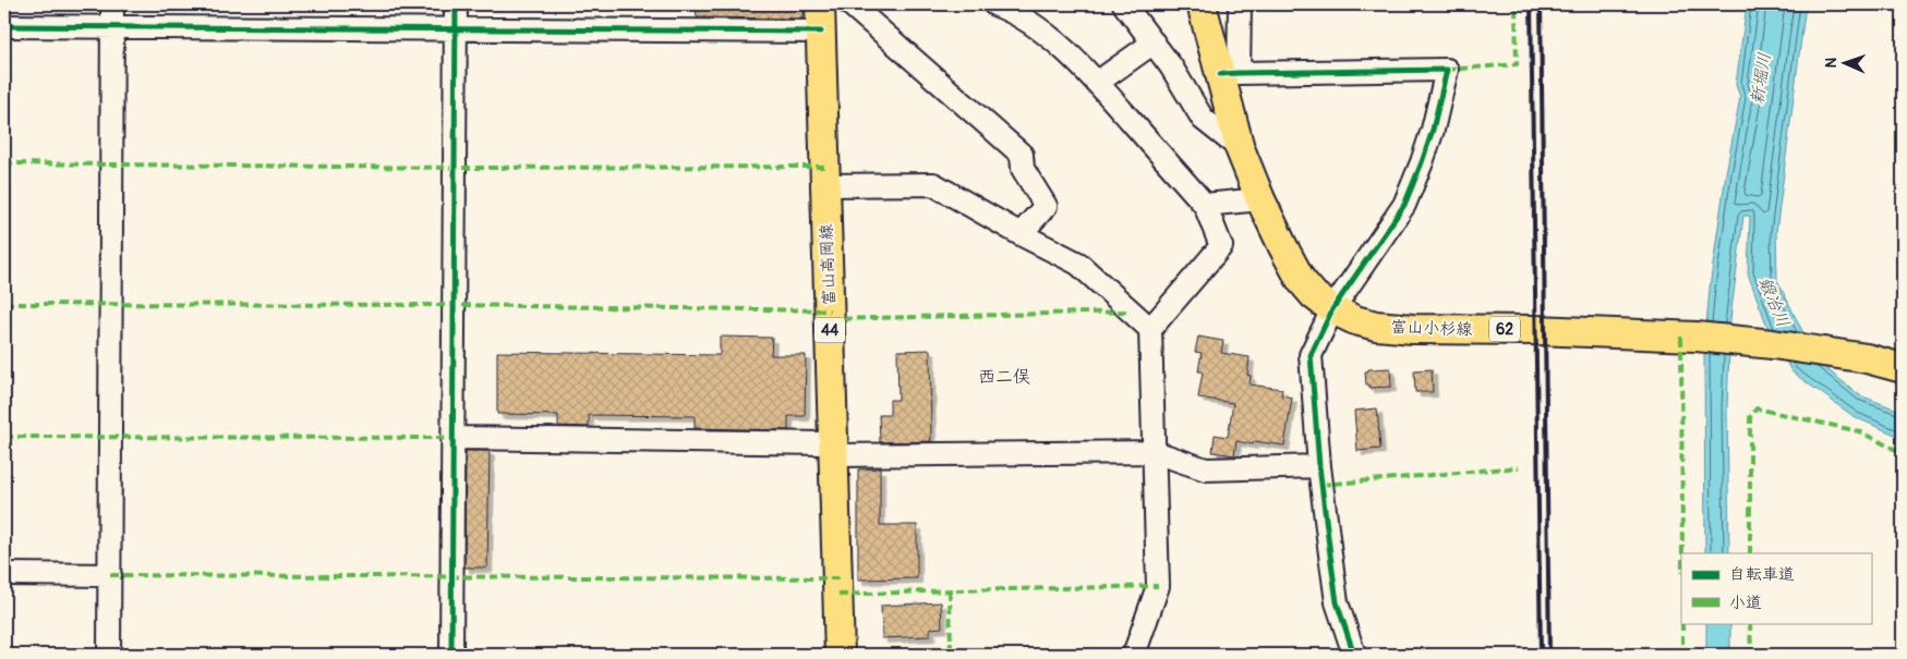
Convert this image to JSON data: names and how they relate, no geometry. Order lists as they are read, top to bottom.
{
  "streets": {
    "main road": [
      "富山高岡線",
      "富山小杉線",
      "62",
      "44"
    ]
  },
  "districts": ["西二俣"],
  "water": ["新堀川", "鍛冶川"],
  "legend": ["自転車道", "小道"],
  "north": "left"
}
